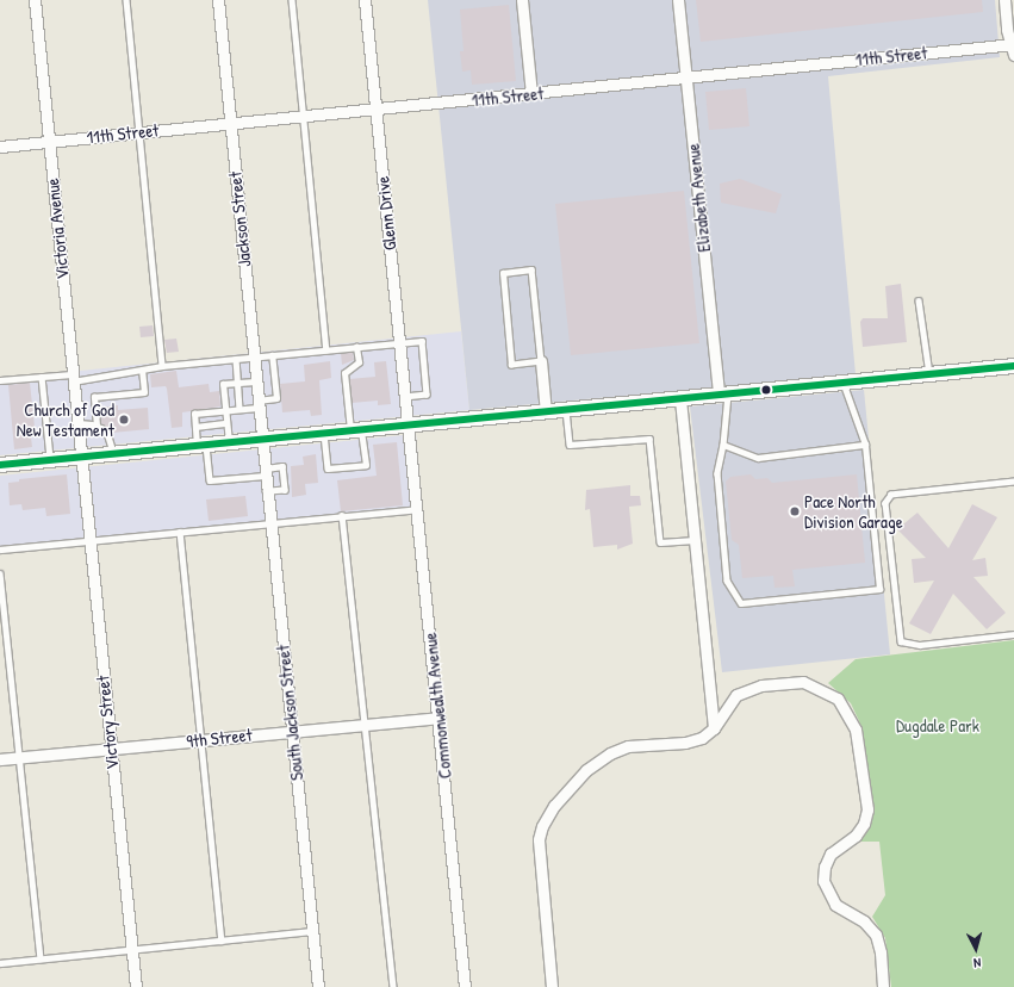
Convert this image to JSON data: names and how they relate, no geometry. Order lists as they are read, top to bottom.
{
  "streets": {
    "street": [
      "11th Street",
      "Elizabeth Avenue",
      "Glenn Drive",
      "Jackson Street",
      "Victoria Avenue",
      "Commonwealth Avenue",
      "South Jackson Street",
      "Victory Street",
      "9th Street"
    ]
  },
  "crossings": [
    ["11th Street", "Elizabeth Avenue"],
    ["11th Street", "Glenn Drive"],
    ["11th Street", "Jackson Street"],
    ["11th Street", "Victoria Avenue"],
    ["Glenn Drive", "Commonwealth Avenue"],
    ["Jackson Street", "South Jackson Street"],
    ["Victoria Avenue", "Victory Street"],
    ["Commonwealth Avenue", "9th Street"],
    ["South Jackson Street", "9th Street"],
    ["Victory Street", "9th Street"]
  ],
  "parks": ["Dugdale Park"],
  "places": ["Church of God New Testament", "Pace North Division Garage"],
  "north": "bottom"
}
